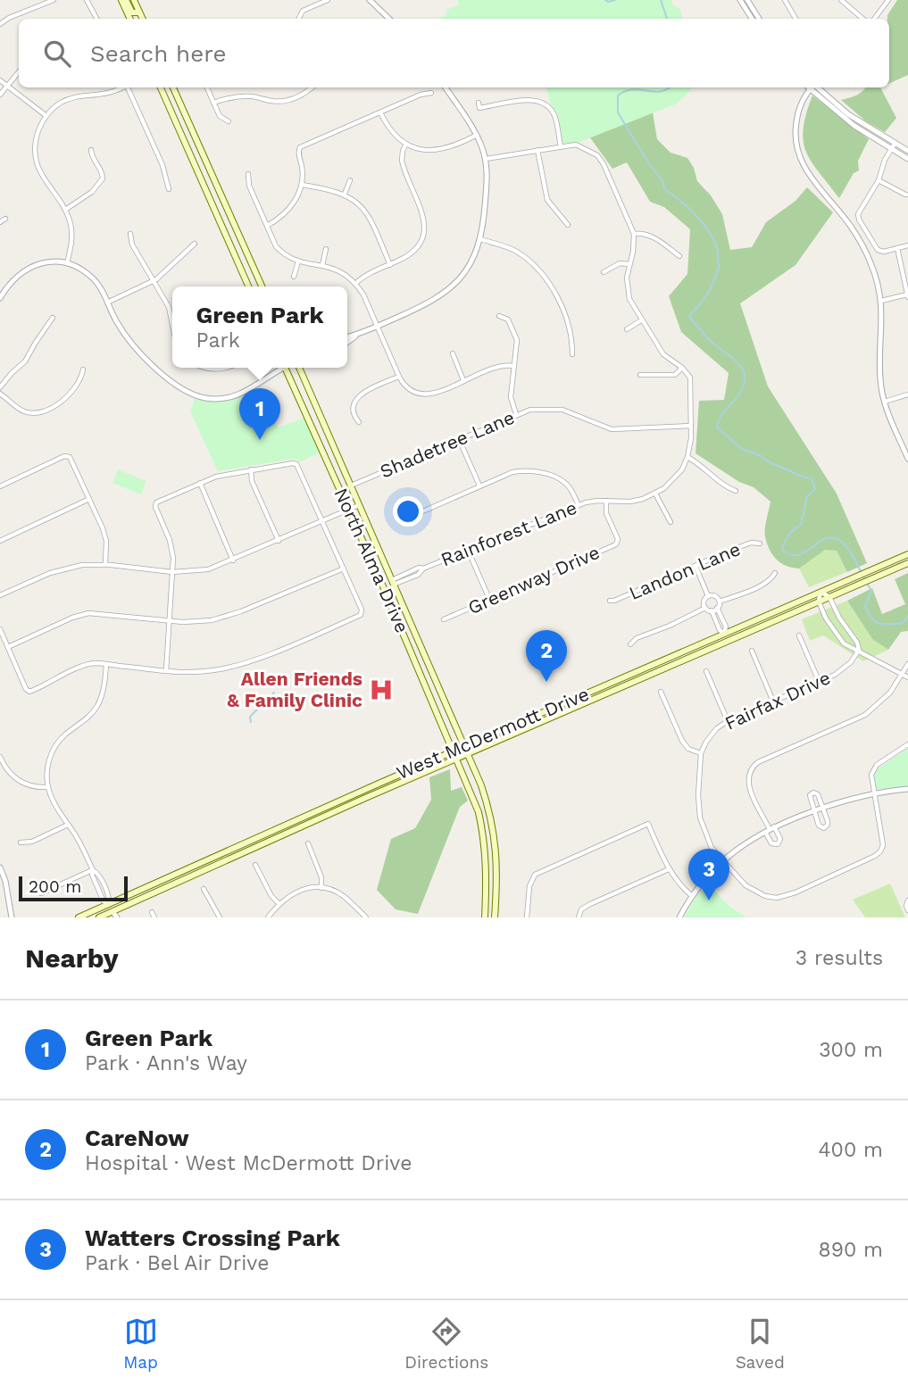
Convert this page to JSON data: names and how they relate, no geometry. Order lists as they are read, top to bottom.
{
  "streets": {
    "main road": ["North Alma Drive", "West McDermott Drive"],
    "street": [
      "Shadetree Lane",
      "Rainforest Lane",
      "Landon Lane",
      "Greenway Drive",
      "Fairfax Drive"
    ]
  },
  "crossings": [
    ["Shadetree Lane", "North Alma Drive"],
    ["Rainforest Lane", "North Alma Drive"],
    ["Rainforest Lane", "Greenway Drive"],
    ["North Alma Drive", "West McDermott Drive"]
  ],
  "places": {
    "hospital": ["Allen Friends & Family Clinic"]
  },
  "scale_bar": "200 m",
  "page": {
    "search": "Search here",
    "popup": ["Green Park", "Park"],
    "pins": ["1", "2", "3"],
    "scale": "200 m",
    "heading": ["Nearby", "3 results"],
    "list": [
      {
        "mark": "1",
        "name": "Green Park",
        "note": "Park · Ann's Way",
        "value": "300 m"
      },
      {
        "mark": "2",
        "name": "CareNow",
        "note": "Hospital · West McDermott Drive",
        "value": "400 m"
      },
      {
        "mark": "3",
        "name": "Watters Crossing Park",
        "note": "Park · Bel Air Drive",
        "value": "890 m"
      }
    ],
    "nav": ["Map", "Directions", "Saved"]
  }
}
